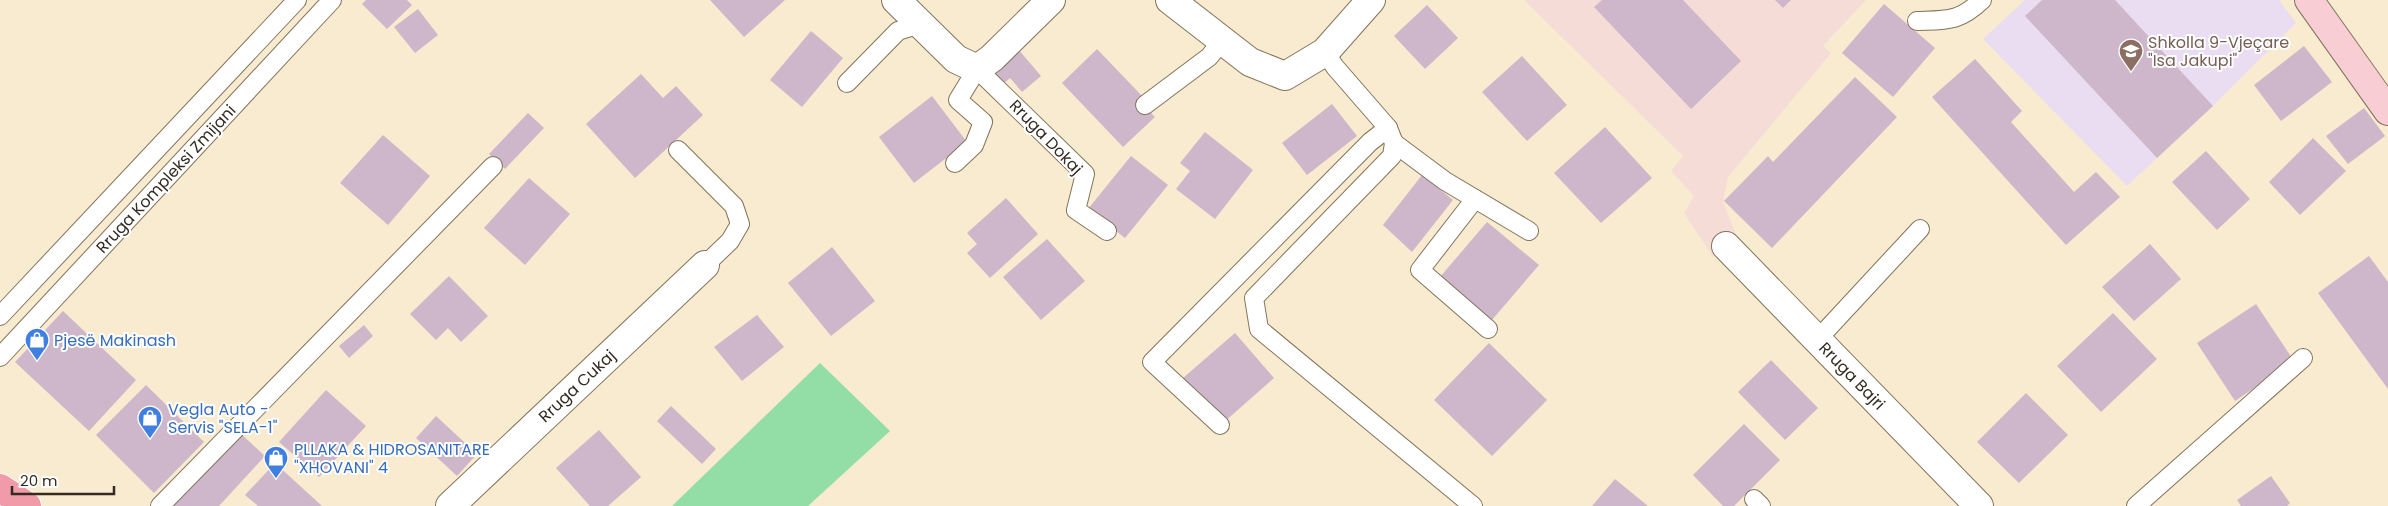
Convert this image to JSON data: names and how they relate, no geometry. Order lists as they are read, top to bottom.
{
  "streets": {
    "street": ["Rruga Dokaj", "Rruga Bajri", "Rruga Cukaj"],
    "lane": ["Rruga Kompleksi Zmijani"]
  },
  "places": {
    "school or university": ["Shkolla 9-Vjeçare \"Isa Jakupi\""],
    "shop": ["Pjesë Makinash", "Vegla Auto - Servis \"SELA-1\"", "PLLAKA & HIDROSANITARE \"XHOVANI\" 4"]
  },
  "scale_bar": "20 m"
}
